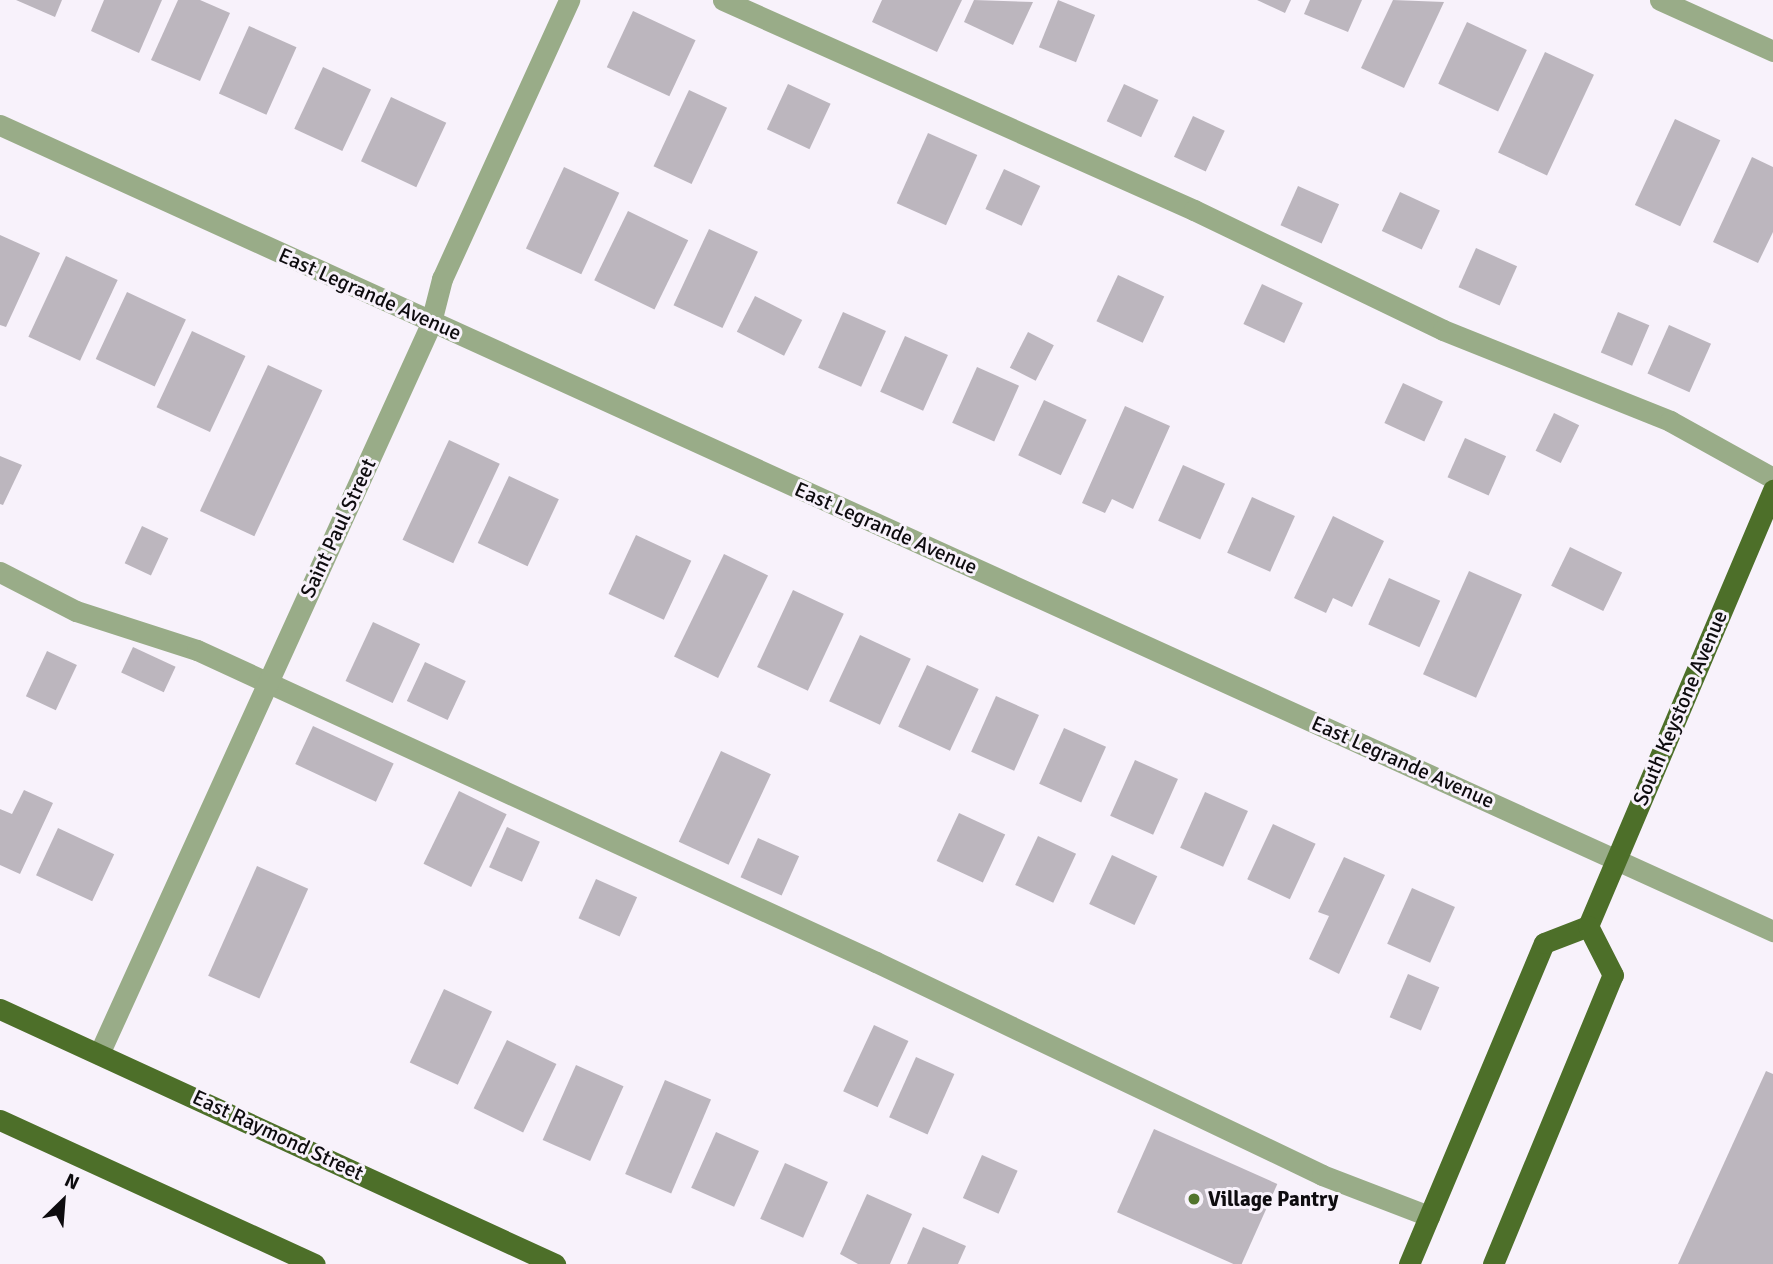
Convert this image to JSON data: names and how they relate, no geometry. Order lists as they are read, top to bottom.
{
  "streets": {
    "main road": ["South Keystone Avenue", "East Raymond Street"],
    "street": ["East Legrande Avenue", "Saint Paul Street"]
  },
  "crossings": [
    ["East Legrande Avenue", "Saint Paul Street"],
    ["East Legrande Avenue", "South Keystone Avenue"],
    ["Saint Paul Street", "East Raymond Street"]
  ],
  "places": ["Village Pantry"],
  "north": "top right"
}
